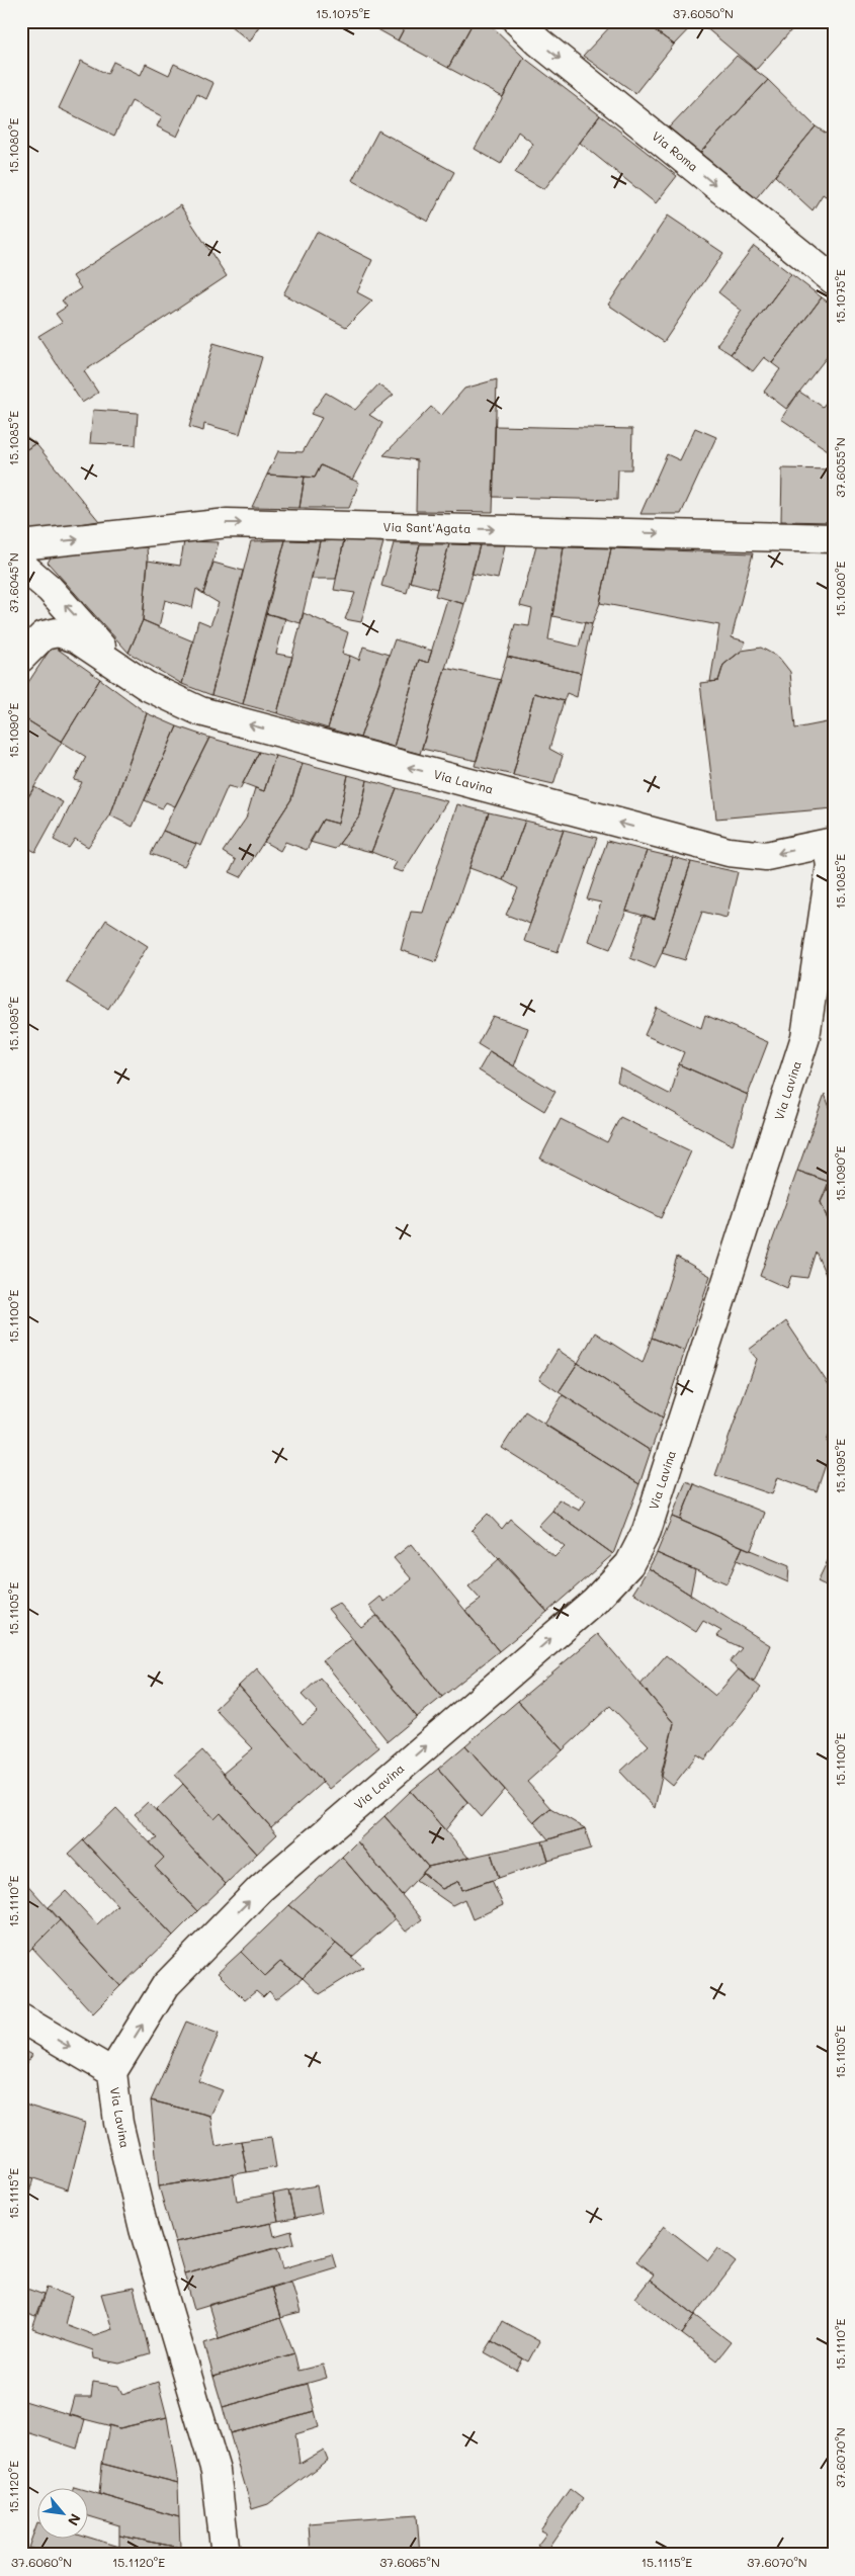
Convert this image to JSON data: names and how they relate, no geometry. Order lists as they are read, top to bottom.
{
  "streets": {
    "street": ["Via Roma", "Via Sant'Agata", "Via Lavina"]
  },
  "one_way": ["Via Roma", "Via Sant'Agata"],
  "north": "bottom right",
  "coordinates": [
    "15.1075°E",
    "37.6050°N",
    "15.1080°E",
    "15.1085°E",
    "37.6055°N",
    "37.6045°N",
    "15.1090°E",
    "15.1095°E",
    "15.1100°E",
    "15.1105°E",
    "15.1110°E",
    "15.1115°E",
    "37.6070°N",
    "15.1120°E",
    "37.6060°N",
    "37.6065°N"
  ]
}
